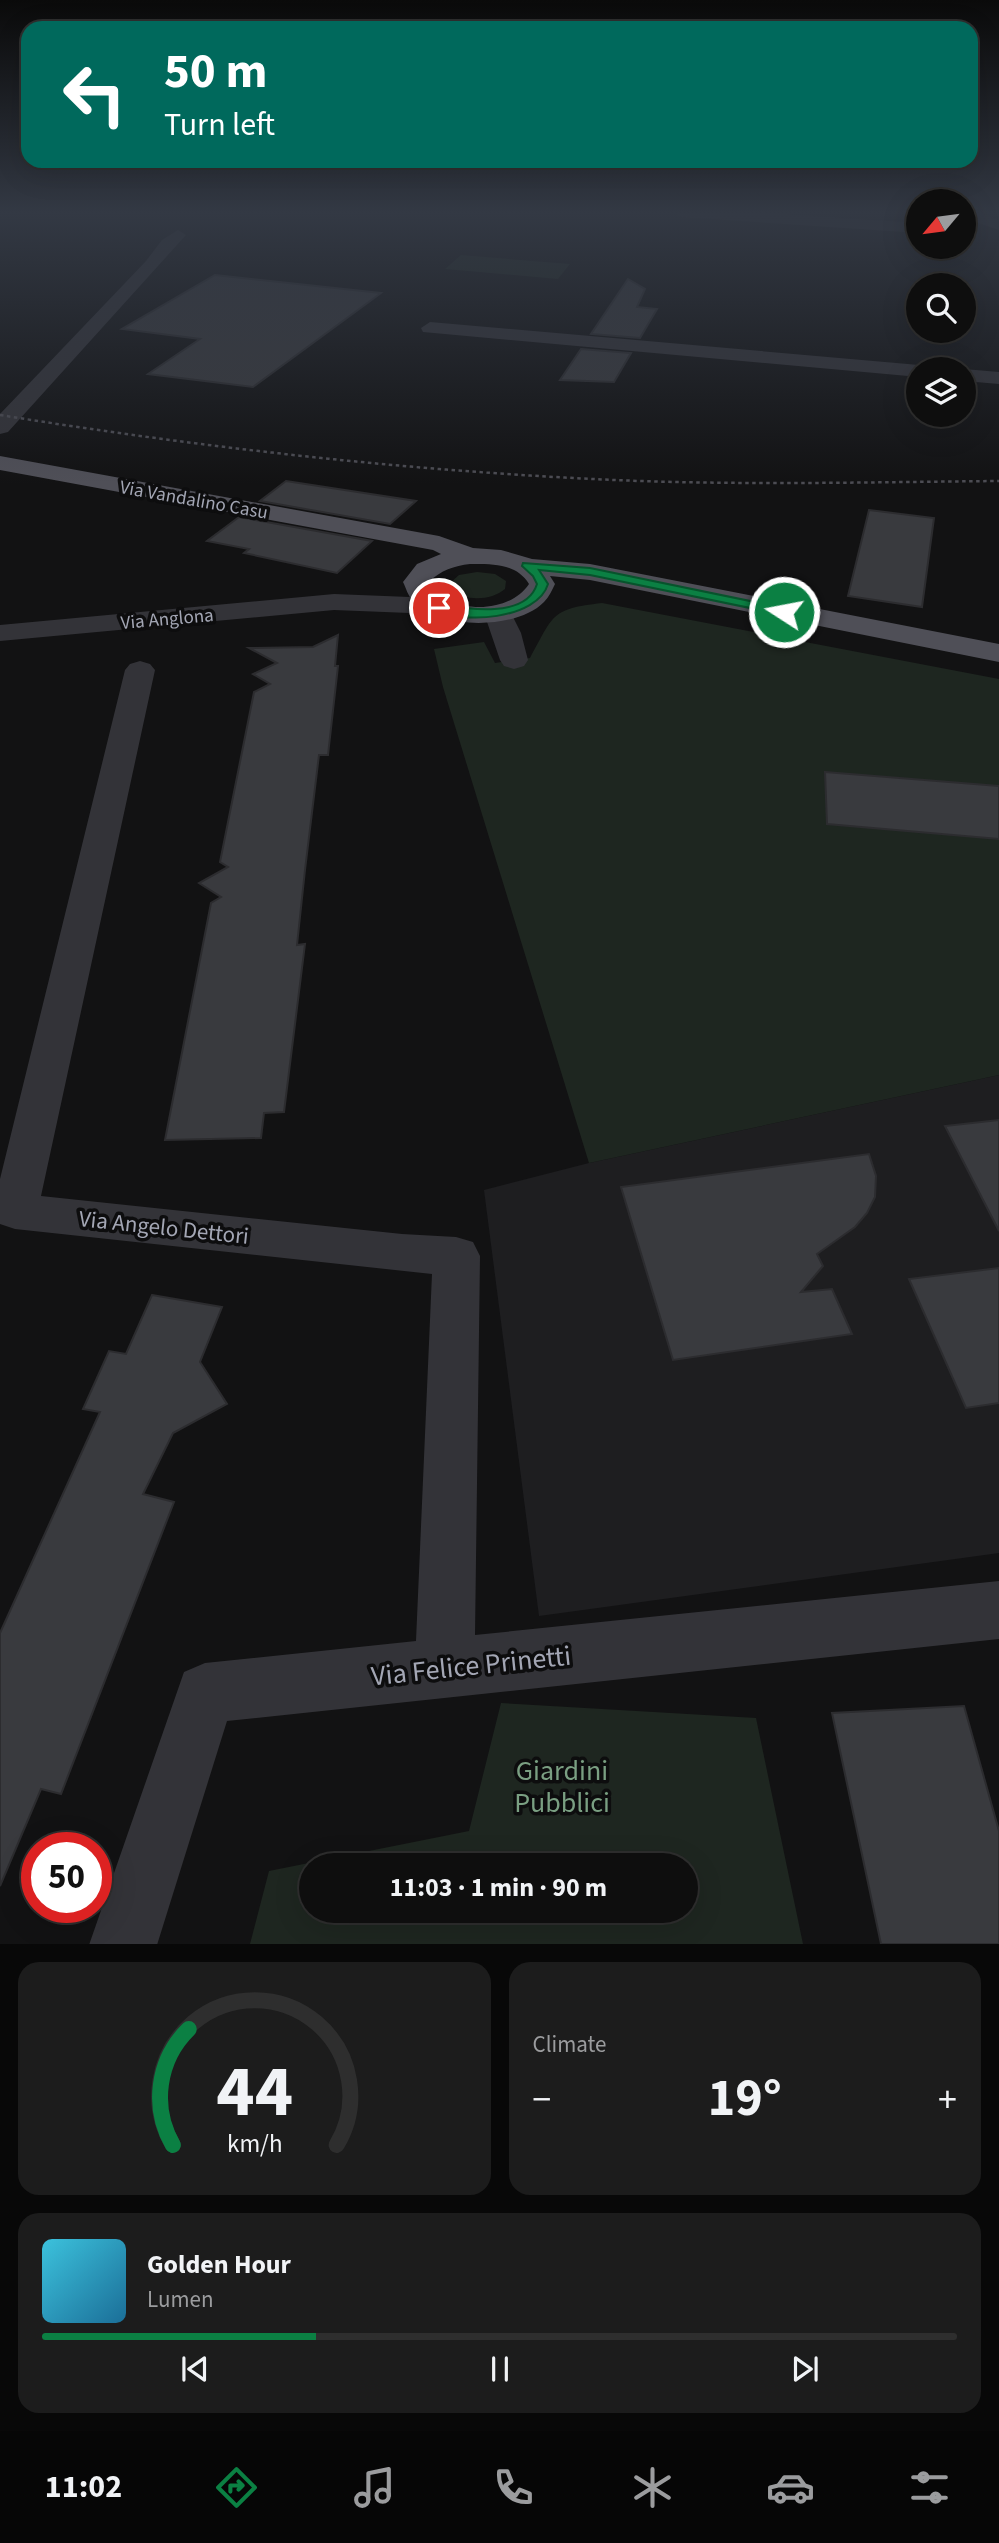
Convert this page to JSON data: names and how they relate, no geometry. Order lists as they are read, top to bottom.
{
  "streets": {
    "main road": ["Via Vandalino Casu"],
    "street": ["Via Anglona", "Via Angelo Dettori", "Via Felice Prinetti"]
  },
  "crossings": [
    ["Via Vandalino Casu", "Via Anglona"],
    ["Via Angelo Dettori", "Via Felice Prinetti"]
  ],
  "parks": ["Giardini Pubblici"],
  "north": "bottom left",
  "page": {
    "turn": ["50 m", "Turn left"],
    "limit": "50",
    "trip": "11:03 · 1 min · 90 m",
    "tile": "Climate",
    "heat": ["−", "19°", "+"],
    "song": ["Golden Hour", "Lumen"],
    "tabs": "11:02",
    "gauge": ["44", "km/h"]
  }
}
